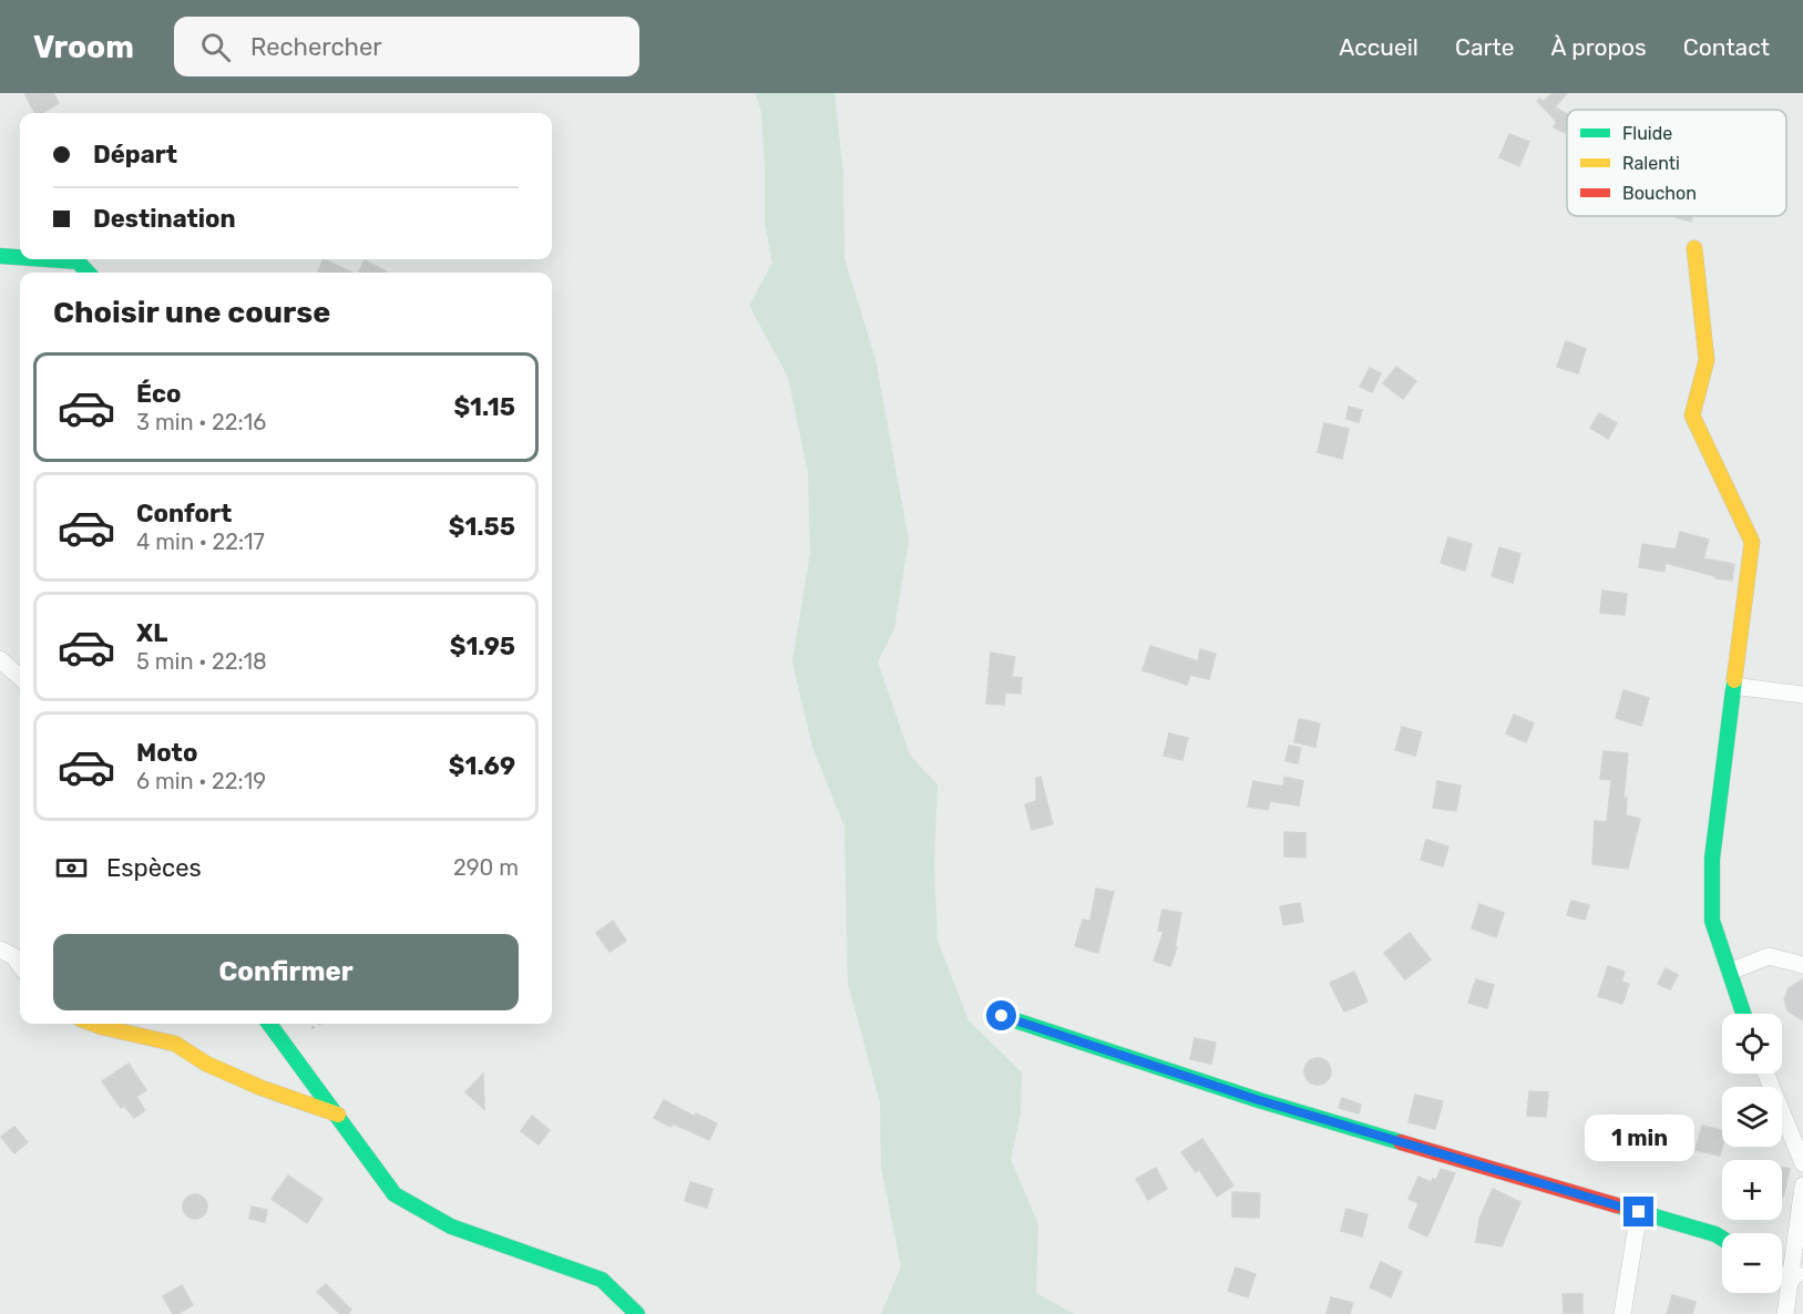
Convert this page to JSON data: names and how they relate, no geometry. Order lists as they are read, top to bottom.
{
  "legend": ["Fluide", "Ralenti", "Bouchon"],
  "page": {
    "header": "Vroom",
    "search": "Rechercher",
    "nav": [
      "Accueil",
      "Carte",
      "À propos",
      "Contact"
    ],
    "banner": ["Départ", "Destination"],
    "heading": "Choisir une course",
    "list": [
      {
        "name": "Éco",
        "note": "3 min · 22:16",
        "value": "$1.15"
      },
      {
        "name": "Confort",
        "note": "4 min · 22:17",
        "value": "$1.55"
      },
      {
        "name": "XL",
        "note": "5 min · 22:18",
        "value": "$1.95"
      },
      {
        "name": "Moto",
        "note": "6 min · 22:19",
        "value": "$1.69"
      }
    ],
    "pay": ["Espèces", "290 m"],
    "buttons": "Confirmer",
    "map_buttons": ["+", "−"],
    "bubble": "1 min"
  }
}
